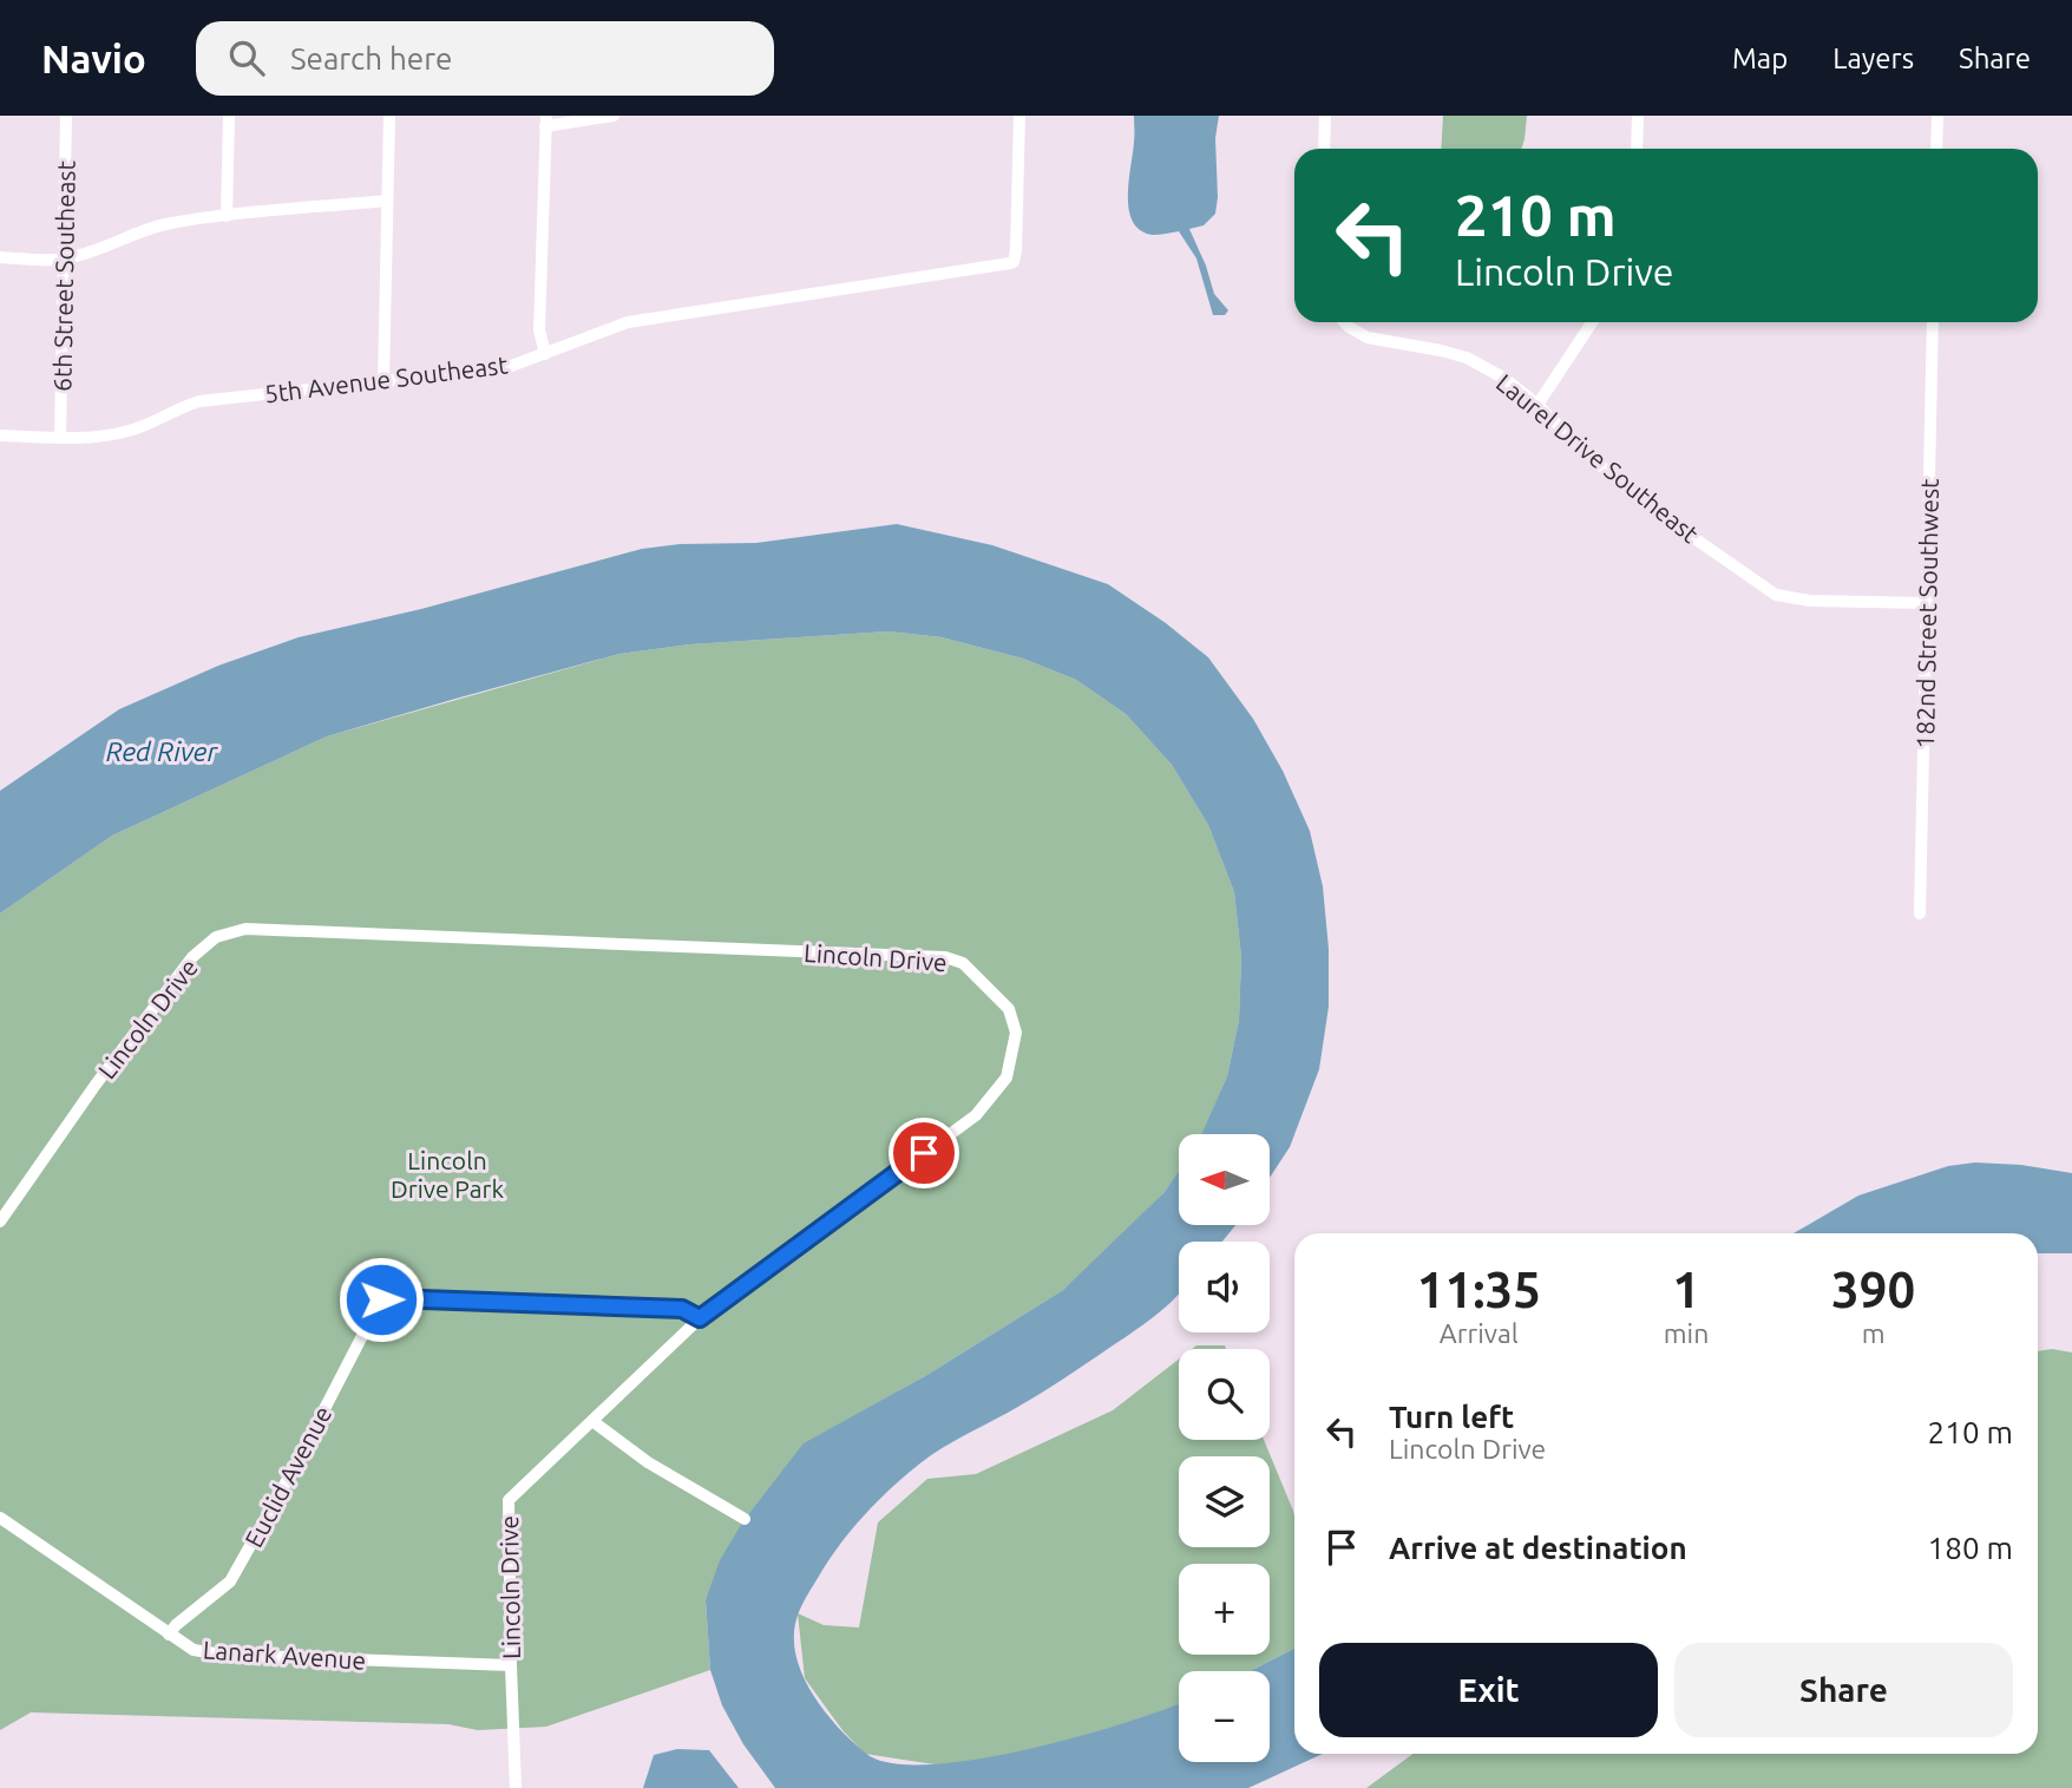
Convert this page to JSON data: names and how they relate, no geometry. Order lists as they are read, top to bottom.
{
  "streets": {
    "street": [
      "6th Street Southeast",
      "5th Avenue Southeast",
      "Laurel Drive Southeast",
      "182nd Street Southwest",
      "Lincoln Drive",
      "Euclid Avenue",
      "Lanark Avenue"
    ]
  },
  "crossings": [
    ["6th Street Southeast", "5th Avenue Southeast"],
    ["Laurel Drive Southeast", "182nd Street Southwest"],
    ["Lincoln Drive", "Euclid Avenue"],
    ["Lincoln Drive", "Lanark Avenue"],
    ["Euclid Avenue", "Lanark Avenue"]
  ],
  "water": ["Red River"],
  "parks": ["Lincoln Drive Park"],
  "north": "left",
  "page": {
    "header": "Navio",
    "search": "Search here",
    "nav": ["Map", "Layers", "Share"],
    "turn": ["210 m", "Lincoln Drive"],
    "map_buttons": ["+", "−"],
    "eta": [
      "11:35",
      "Arrival",
      "1",
      "min",
      "390",
      "m"
    ],
    "list": [
      {
        "name": "Turn left",
        "note": "Lincoln Drive",
        "value": "210 m"
      },
      {
        "name": "Arrive at destination",
        "value": "180 m"
      }
    ],
    "buttons": ["Exit", "Share"]
  }
}
